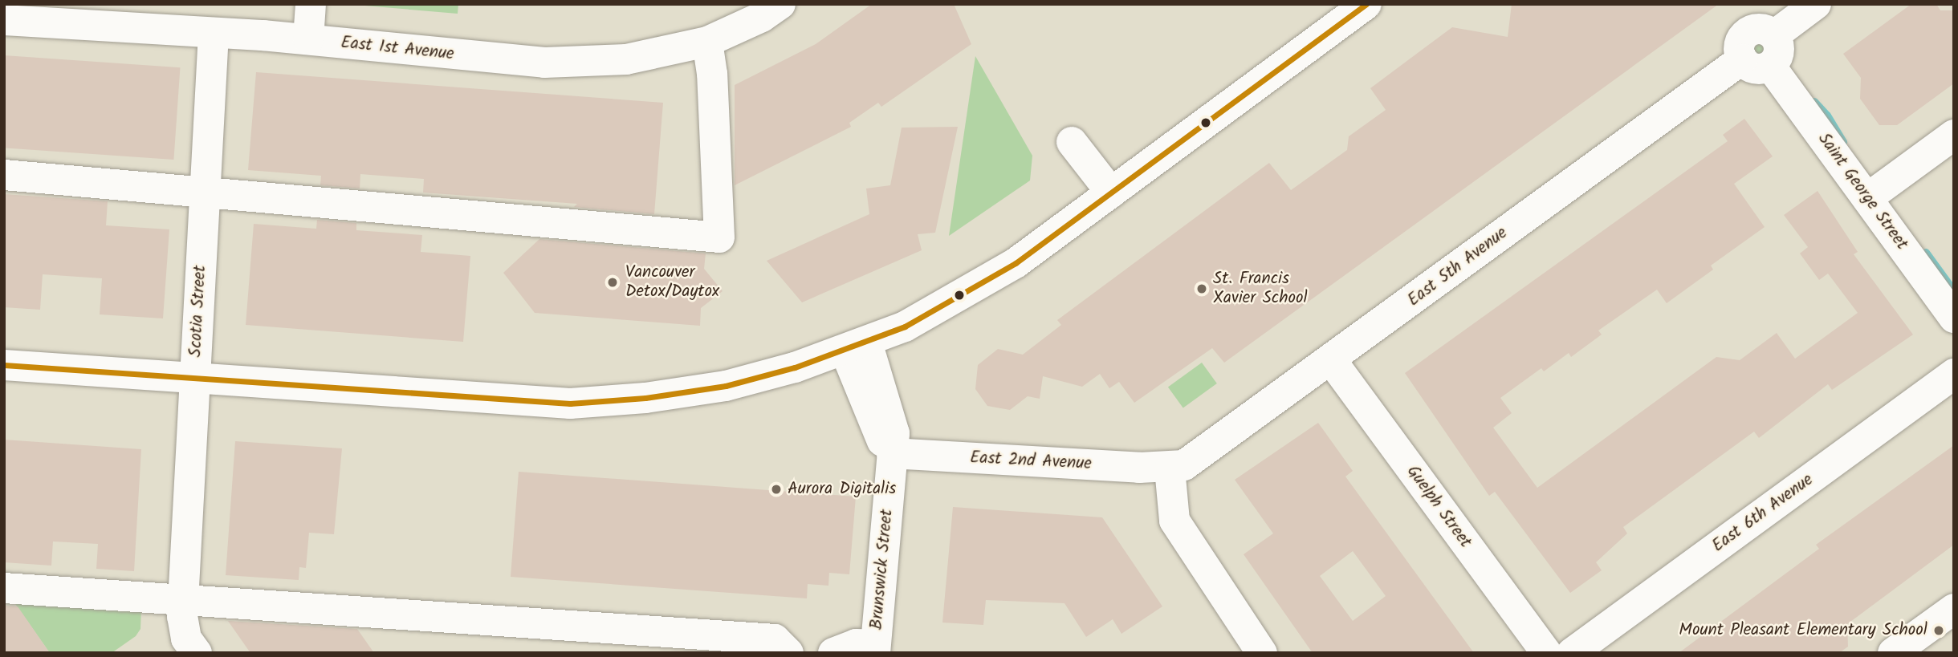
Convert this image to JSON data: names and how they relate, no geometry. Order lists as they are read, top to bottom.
{
  "streets": {
    "street": [
      "East 1st Avenue",
      "Saint George Street",
      "East 5th Avenue",
      "Scotia Street",
      "East 2nd Avenue",
      "Guelph Street",
      "East 6th Avenue",
      "Brunswick Street"
    ]
  },
  "crossings": [
    ["East 1st Avenue", "Scotia Street"],
    ["Saint George Street", "East 5th Avenue"],
    ["East 5th Avenue", "East 2nd Avenue"],
    ["East 5th Avenue", "Guelph Street"],
    ["East 2nd Avenue", "Brunswick Street"]
  ],
  "places": [
    "Vancouver Detox/Daytox",
    "St. Francis Xavier School",
    "Aurora Digitalis",
    "Mount Pleasant Elementary School"
  ]
}
